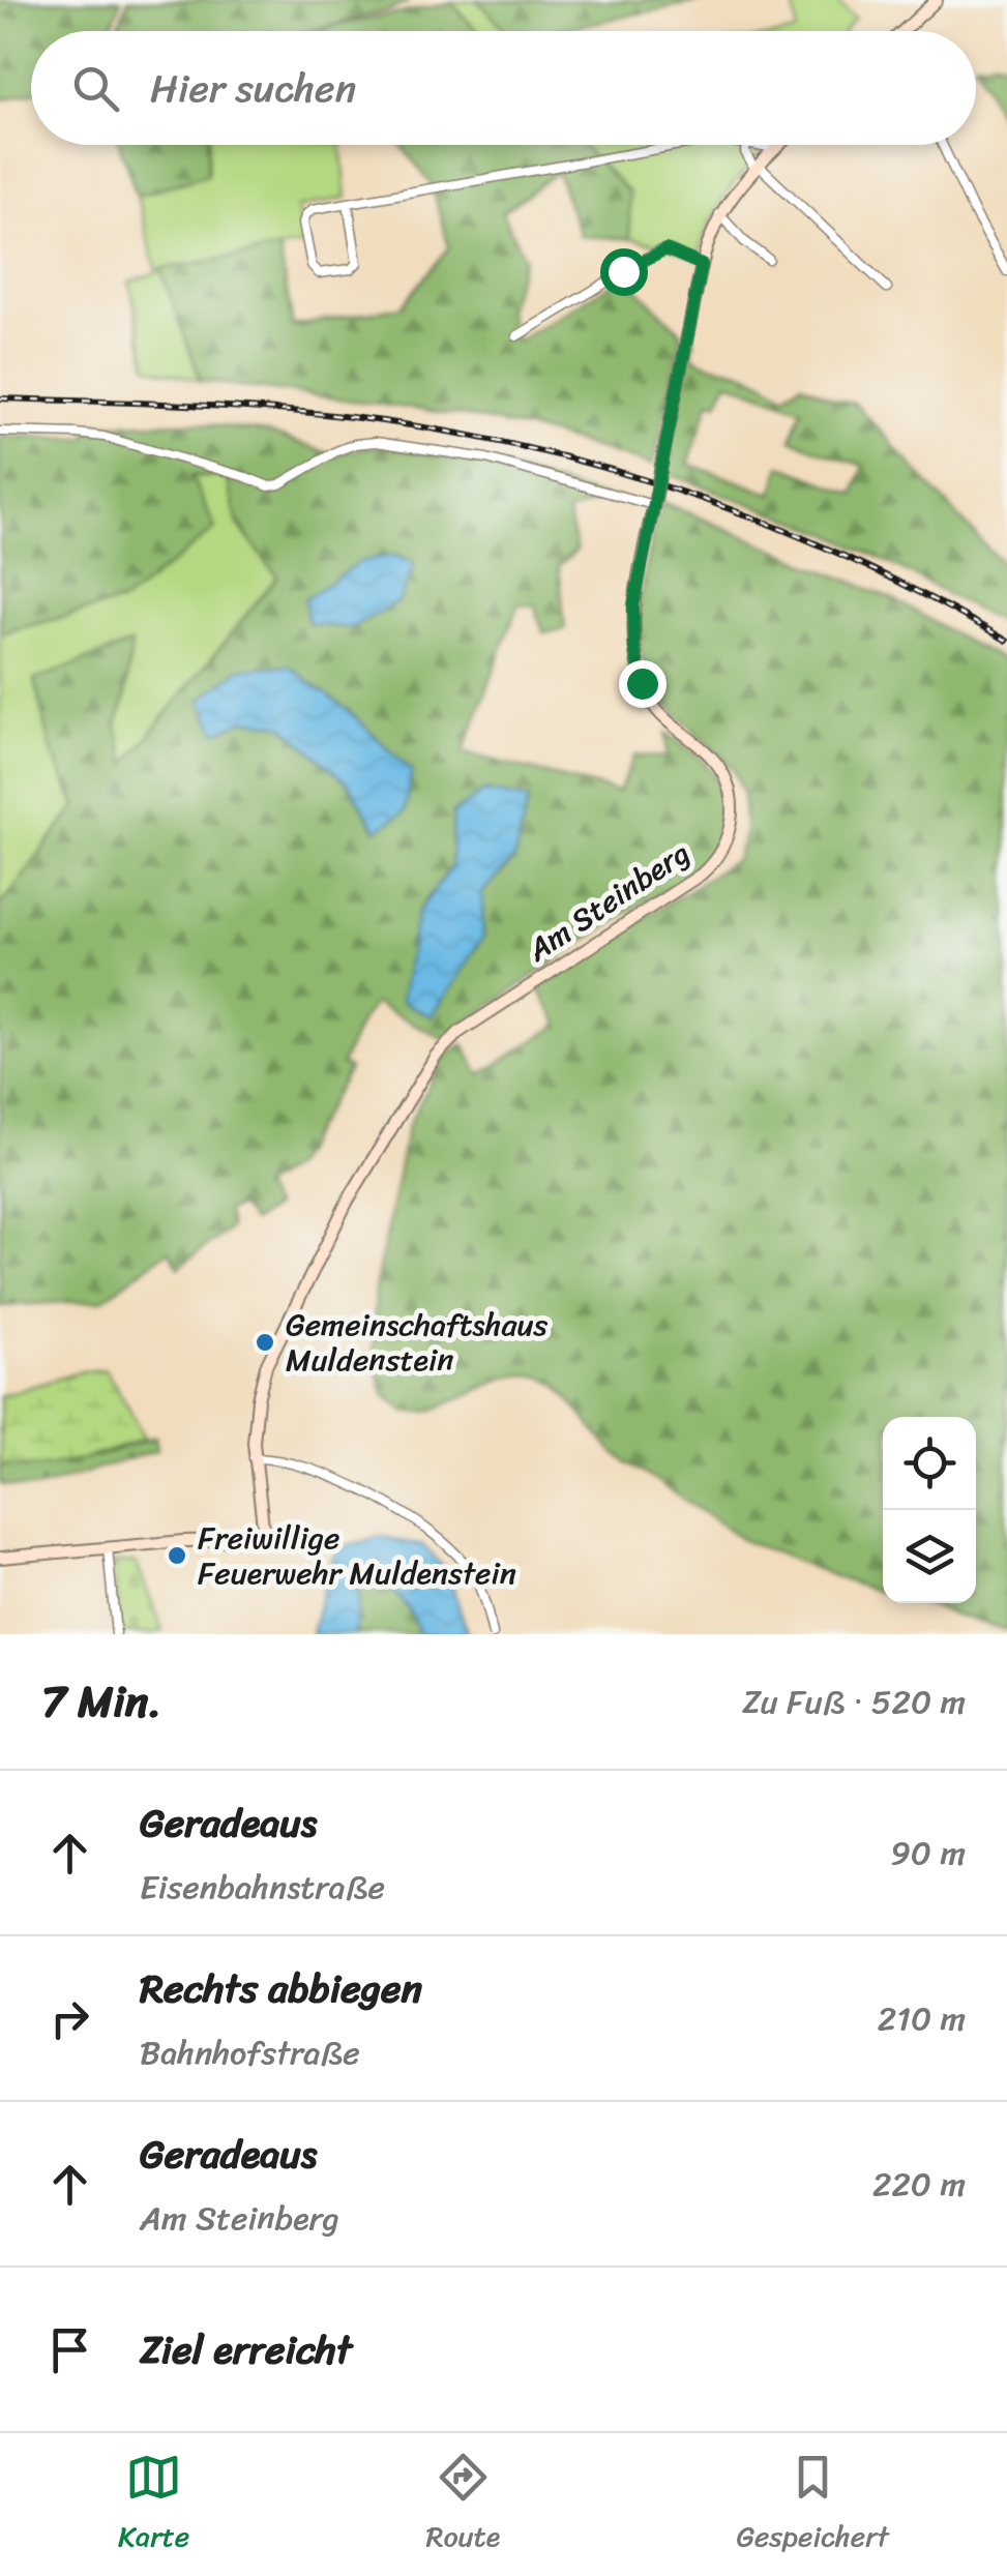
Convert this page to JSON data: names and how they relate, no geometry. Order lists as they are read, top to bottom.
{
  "streets": {
    "main road": ["Am Steinberg"]
  },
  "places": ["Gemeinschaftshaus Muldenstein", "Freiwillige Feuerwehr Muldenstein"],
  "page": {
    "search": "Hier suchen",
    "heading": ["7 Min.", "Zu Fuß · 520 m"],
    "list": [
      ["Geradeaus", "Eisenbahnstraße", "90 m"],
      ["Rechts abbiegen", "Bahnhofstraße", "210 m"],
      ["Geradeaus", "Am Steinberg", "220 m"],
      "Ziel erreicht"
    ],
    "nav": ["Karte", "Route", "Gespeichert"]
  }
}
